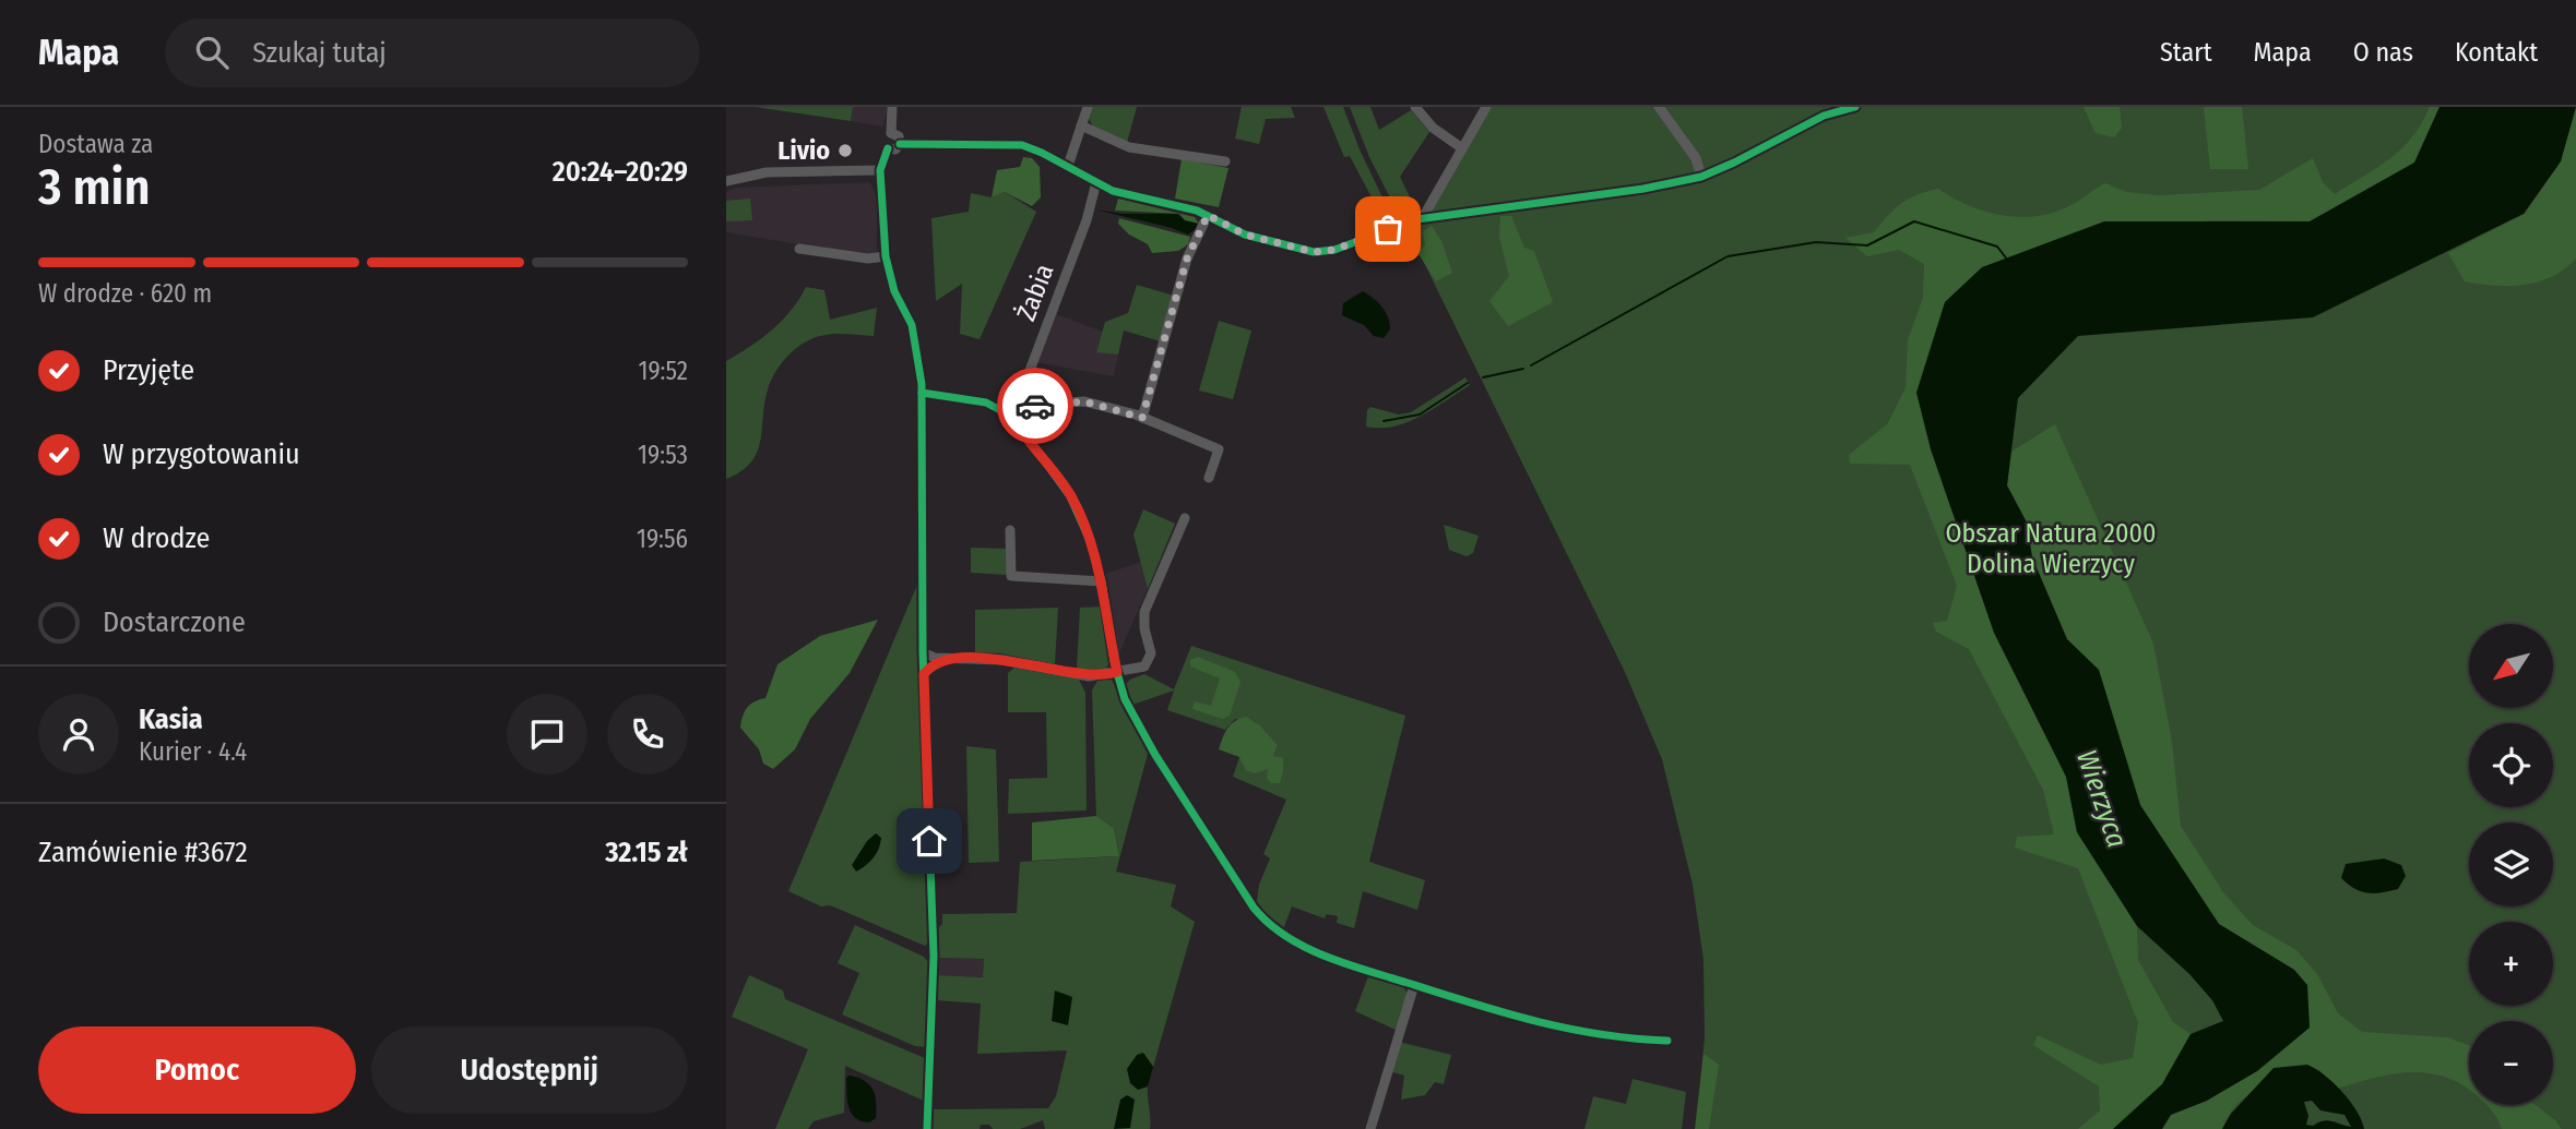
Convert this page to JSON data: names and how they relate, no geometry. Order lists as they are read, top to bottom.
{
  "streets": {
    "street": ["Żabia"]
  },
  "water": ["Wierzyca"],
  "parks": ["Obszar Natura 2000 Dolina Wierzycy"],
  "places": ["Livio"],
  "north": "bottom left",
  "page": {
    "header": "Mapa",
    "search": "Szukaj tutaj",
    "nav": [
      "Start",
      "Mapa",
      "O nas",
      "Kontakt"
    ],
    "heading": ["3 min", "Dostawa za", "20:24–20:29"],
    "panel": [
      "Kasia",
      "Kurier · 4.4",
      "Zamówienie #3672",
      "32.15 zł"
    ],
    "bar": "W drodze · 620 m",
    "list": [
      ["Przyjęte", "19:52"],
      ["W przygotowaniu", "19:53"],
      ["W drodze", "19:56"],
      "Dostarczone"
    ],
    "map_buttons": ["+", "−"],
    "buttons": ["Pomoc", "Udostępnij"]
  }
}
